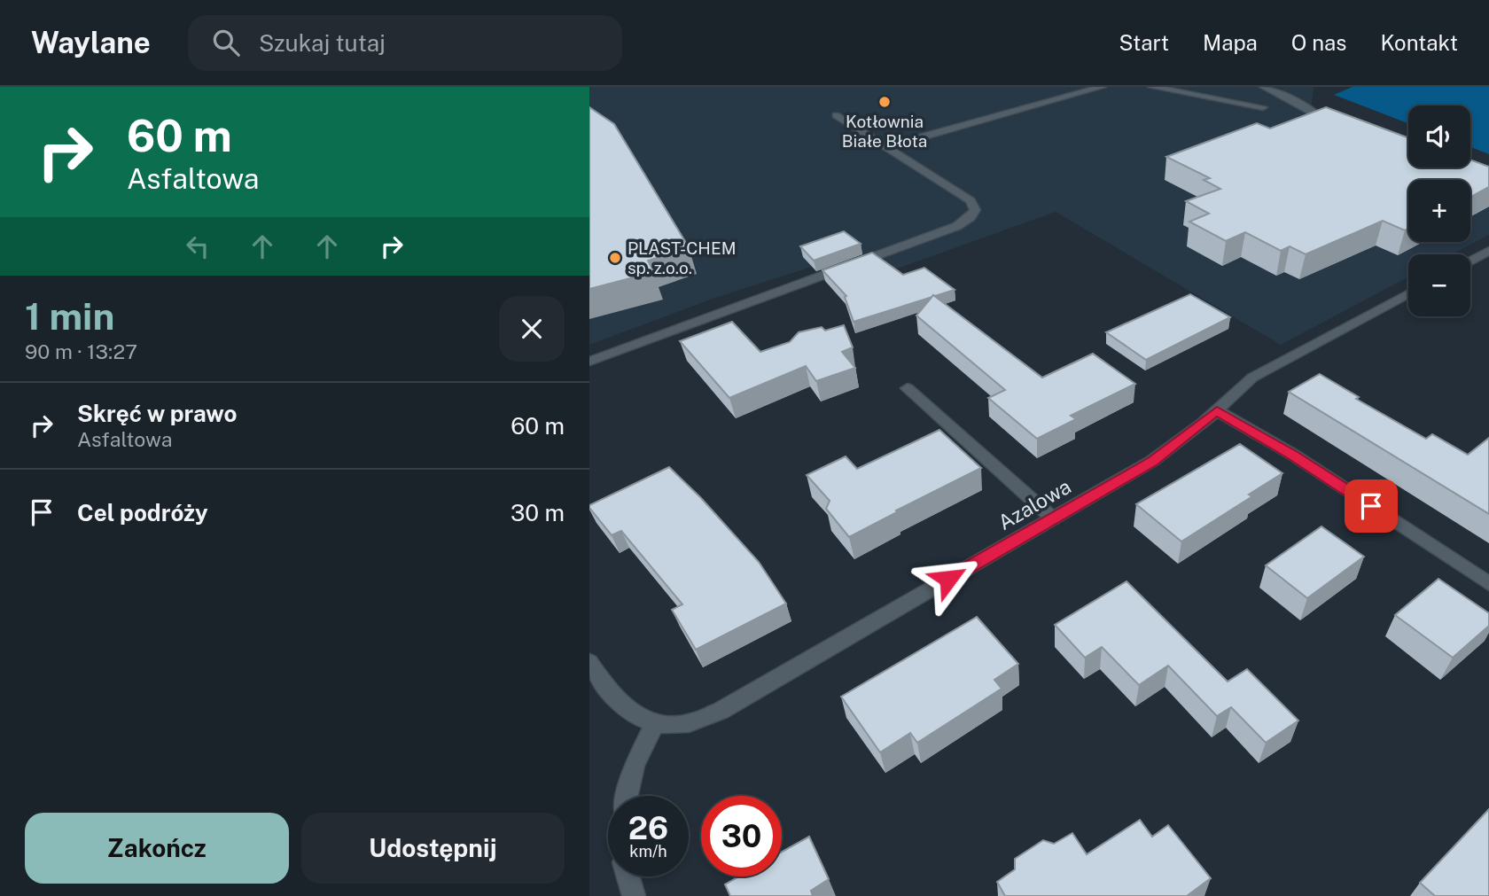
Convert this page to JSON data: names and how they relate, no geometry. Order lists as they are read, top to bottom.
{
  "streets": {
    "street": ["Azalowa"]
  },
  "places": ["Kotłownia Białe Błota", "PLAST-CHEM sp. z.o.o."],
  "page": {
    "header": "Waylane",
    "search": "Szukaj tutaj",
    "nav": [
      "Start",
      "Mapa",
      "O nas",
      "Kontakt"
    ],
    "turn": ["60 m", "Asfaltowa"],
    "map_buttons": ["+", "−"],
    "heading": ["1 min", "90 m · 13:27"],
    "list": [
      {
        "name": "Skręć w prawo",
        "note": "Asfaltowa",
        "value": "60 m"
      },
      {
        "name": "Cel podróży",
        "value": "30 m"
      }
    ],
    "speed": "26 km/h",
    "limit": "30",
    "buttons": ["Zakończ", "Udostępnij"]
  }
}
